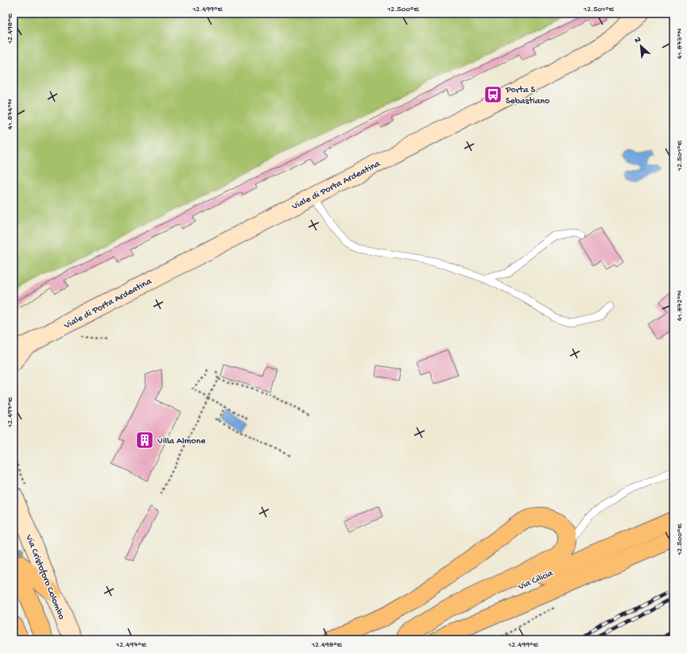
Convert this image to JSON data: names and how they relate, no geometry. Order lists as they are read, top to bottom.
{
  "streets": {
    "main road": ["Via Cilicia"],
    "street": ["Viale di Porta Ardeatina", "Via Cristoforo Colombo"]
  },
  "places": {
    "bus stop": ["Porta S. Sebastiano"],
    "building": ["Villa Almone"]
  },
  "north": "top left",
  "coordinates": [
    "12.499°E",
    "12.500°E",
    "12.501°E",
    "12.498°E",
    "41.873°N",
    "41.874°N",
    "41.872°N",
    "12.497°E"
  ]
}
